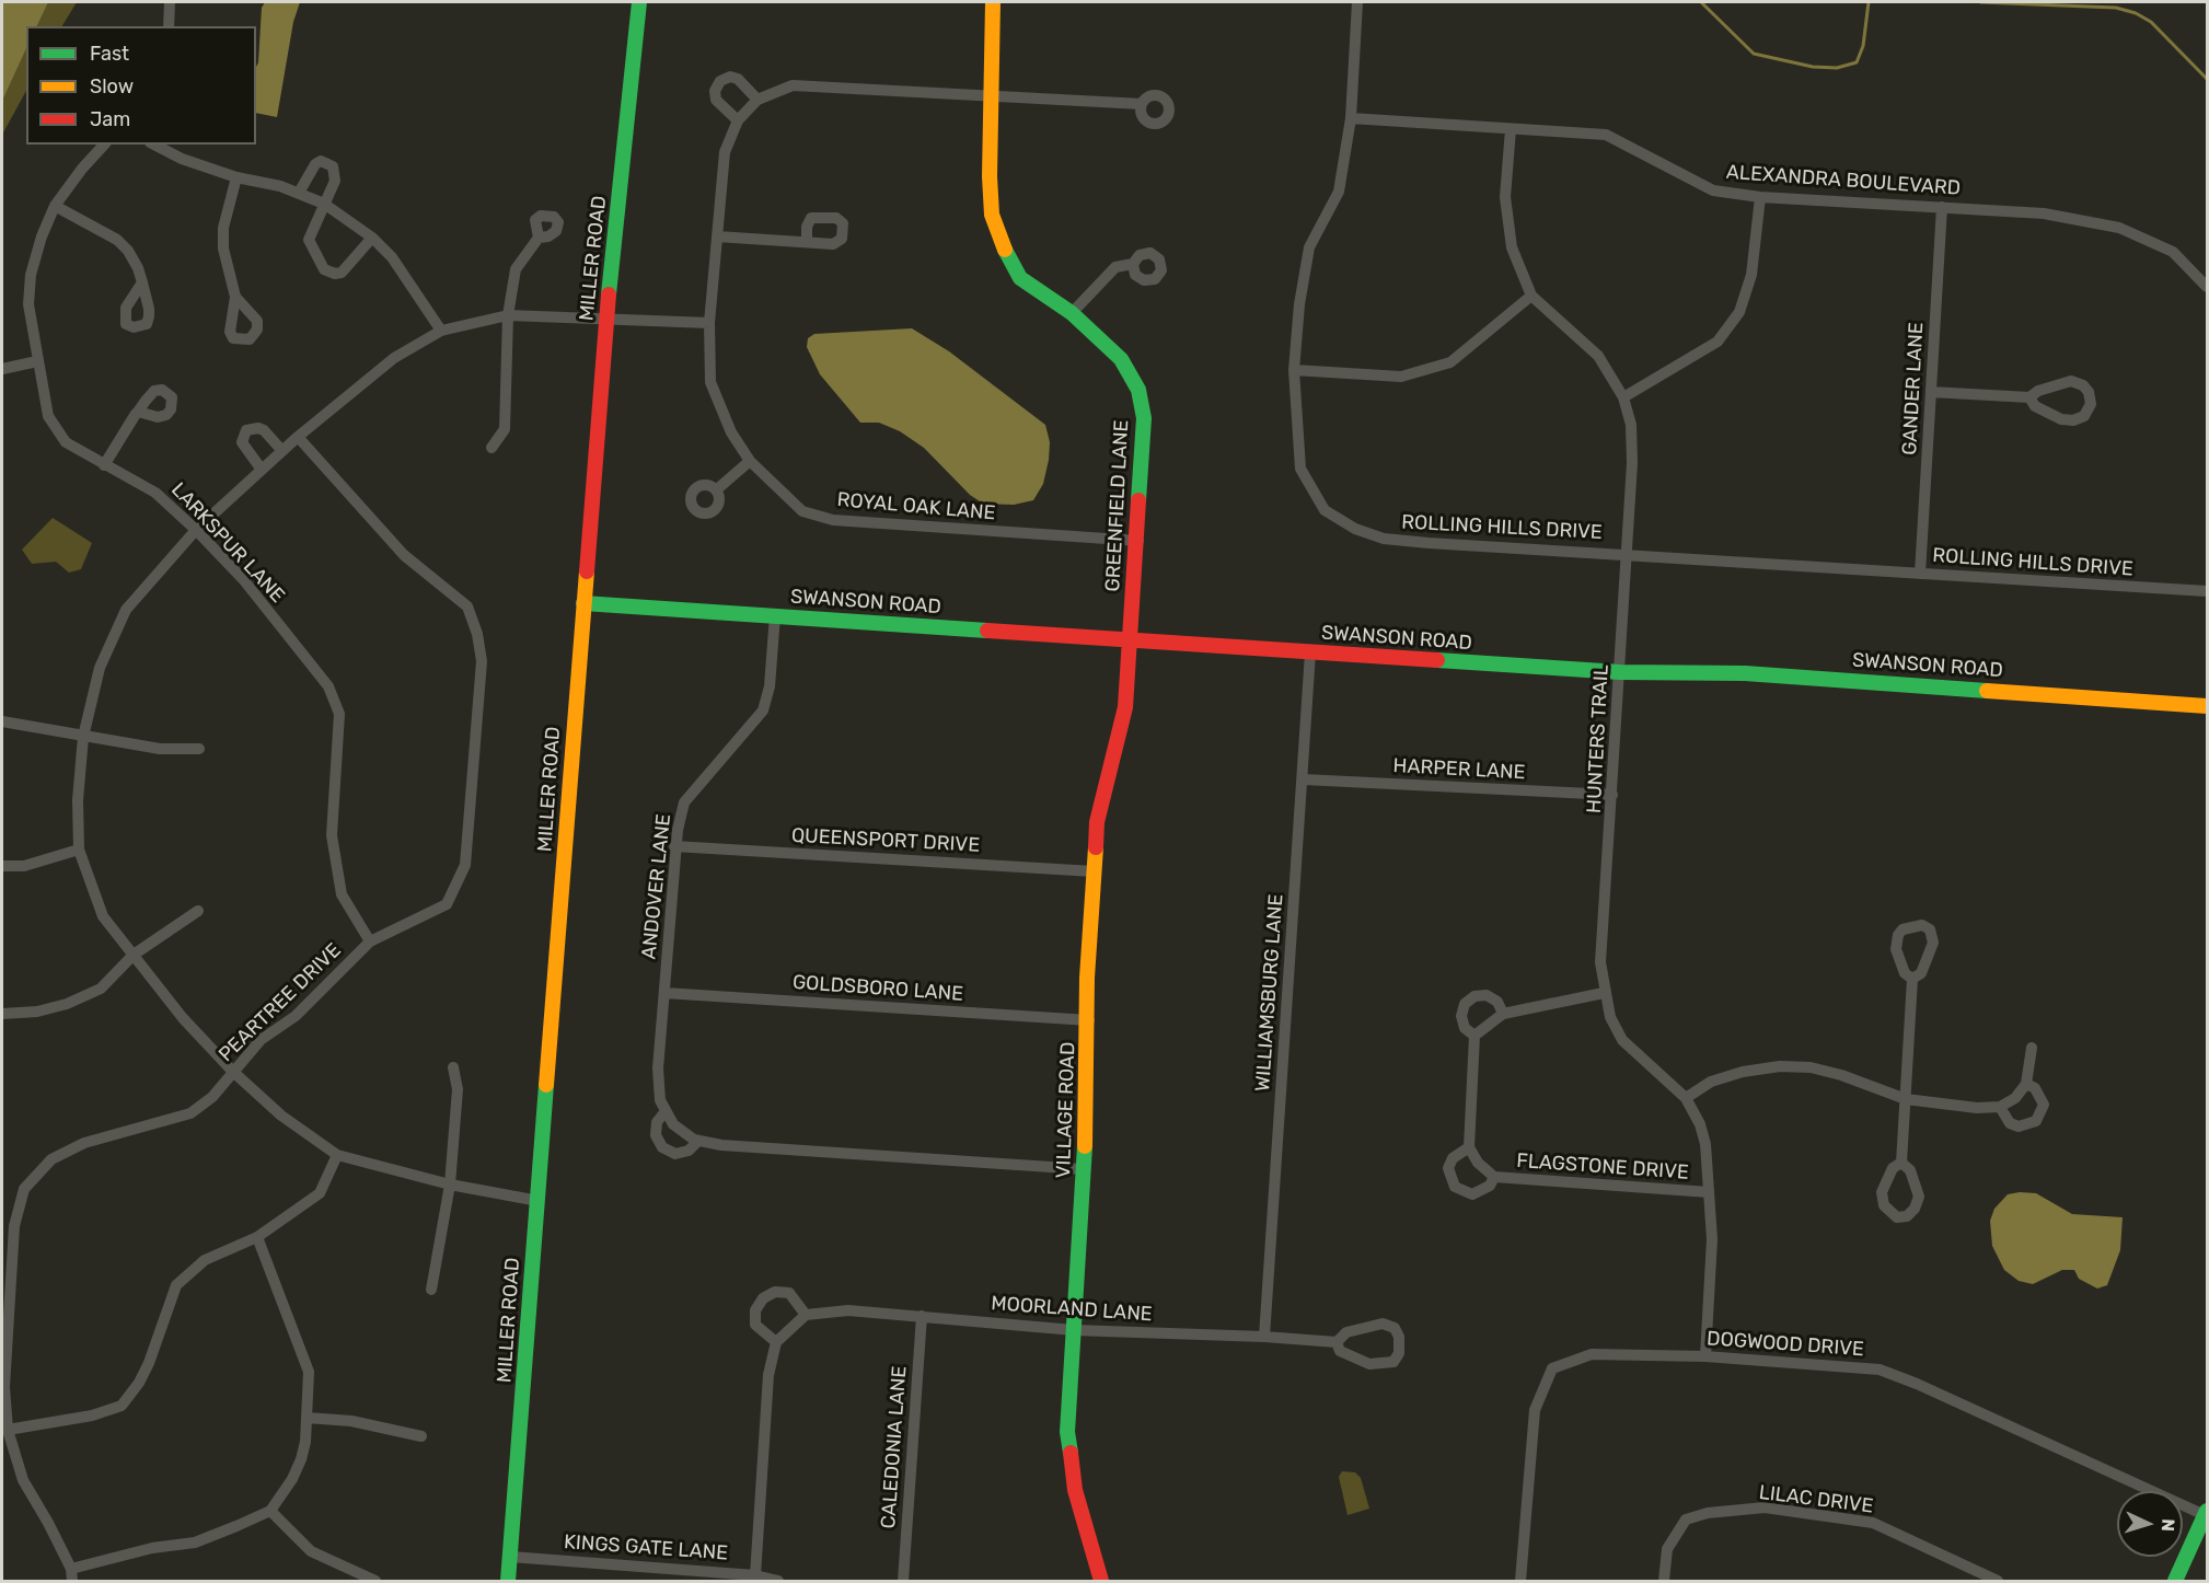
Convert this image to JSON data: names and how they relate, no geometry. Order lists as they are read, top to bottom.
{
  "streets": {
    "street": [
      "ALEXANDRA BOULEVARD",
      "MILLER ROAD",
      "GANDER LANE",
      "GREENFIELD LANE",
      "ROYAL OAK LANE",
      "ROLLING HILLS DRIVE",
      "LARKSPUR LANE",
      "SWANSON ROAD",
      "HUNTERS TRAIL",
      "HARPER LANE",
      "QUEENSPORT DRIVE",
      "ANDOVER LANE",
      "GOLDSBORO LANE",
      "WILLIAMSBURG LANE",
      "PEARTREE DRIVE",
      "VILLAGE ROAD",
      "FLAGSTONE DRIVE",
      "MOORLAND LANE",
      "DOGWOOD DRIVE",
      "CALEDONIA LANE",
      "LILAC DRIVE",
      "KINGS GATE LANE"
    ]
  },
  "crossings": [
    ["ALEXANDRA BOULEVARD", "GANDER LANE"],
    ["ALEXANDRA BOULEVARD", "ROLLING HILLS DRIVE"],
    ["ALEXANDRA BOULEVARD", "HUNTERS TRAIL"],
    ["MILLER ROAD", "SWANSON ROAD"],
    ["MILLER ROAD", "KINGS GATE LANE"],
    ["GANDER LANE", "ROLLING HILLS DRIVE"],
    ["GREENFIELD LANE", "ROYAL OAK LANE"],
    ["GREENFIELD LANE", "SWANSON ROAD"],
    ["GREENFIELD LANE", "VILLAGE ROAD"],
    ["ROLLING HILLS DRIVE", "HUNTERS TRAIL"],
    ["LARKSPUR LANE", "PEARTREE DRIVE"],
    ["SWANSON ROAD", "HUNTERS TRAIL"],
    ["SWANSON ROAD", "ANDOVER LANE"],
    ["SWANSON ROAD", "WILLIAMSBURG LANE"],
    ["SWANSON ROAD", "VILLAGE ROAD"],
    ["HUNTERS TRAIL", "HARPER LANE"],
    ["HUNTERS TRAIL", "FLAGSTONE DRIVE"],
    ["HUNTERS TRAIL", "DOGWOOD DRIVE"],
    ["HARPER LANE", "WILLIAMSBURG LANE"],
    ["QUEENSPORT DRIVE", "ANDOVER LANE"],
    ["QUEENSPORT DRIVE", "VILLAGE ROAD"],
    ["ANDOVER LANE", "GOLDSBORO LANE"],
    ["ANDOVER LANE", "VILLAGE ROAD"],
    ["GOLDSBORO LANE", "VILLAGE ROAD"],
    ["WILLIAMSBURG LANE", "MOORLAND LANE"],
    ["VILLAGE ROAD", "MOORLAND LANE"],
    ["MOORLAND LANE", "CALEDONIA LANE"]
  ],
  "legend": ["Fast", "Slow", "Jam"],
  "north": "right"
}
